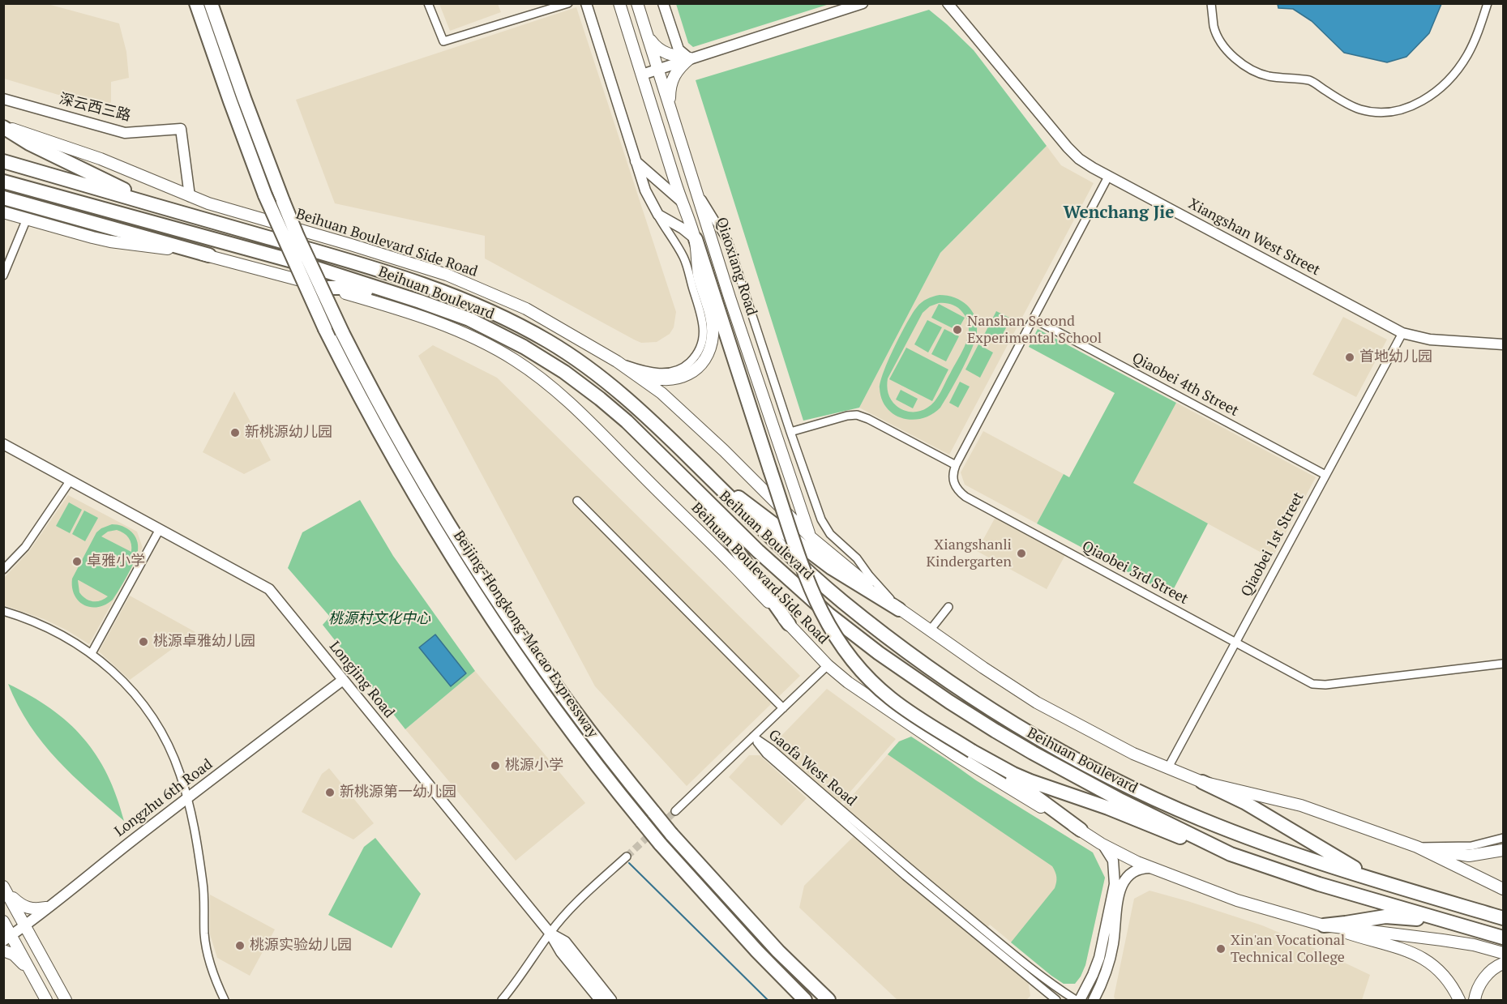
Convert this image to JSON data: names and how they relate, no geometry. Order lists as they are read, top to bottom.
{
  "streets": {
    "highway": ["Beihuan Boulevard", "Beijing-Hongkong-Macao Expressway"],
    "main road": ["Beihuan Boulevard Side Road", "Qiaoxiang Road"],
    "street": [
      "深云西三路",
      "Xiangshan West Street",
      "Qiaobei 4th Street",
      "Qiaobei 1st Street",
      "Qiaobei 3rd Street",
      "Longjing Road",
      "Gaofa West Road",
      "Longzhu 6th Road"
    ]
  },
  "crossings": [
    ["深云西三路", "Beihuan Boulevard Side Road"],
    ["Xiangshan West Street", "Qiaobei 1st Street"],
    ["Beihuan Boulevard Side Road", "Qiaoxiang Road"],
    ["Beihuan Boulevard Side Road", "Qiaobei 1st Street"],
    ["Qiaobei 4th Street", "Qiaobei 1st Street"],
    ["Qiaobei 1st Street", "Qiaobei 3rd Street"],
    ["Longjing Road", "Longzhu 6th Road"]
  ],
  "districts": ["Wenchang Jie"],
  "parks": ["桃源村文化中心"],
  "places": [
    "Nanshan Second Experimental School",
    "首地幼儿园",
    "新桃源幼儿园",
    "Xiangshanli Kindergarten",
    "卓雅小学",
    "桃源卓雅幼儿园",
    "桃源小学",
    "新桃源第一幼儿园",
    "桃源实验幼儿园",
    "Xin'an Vocational Technical College"
  ]
}
